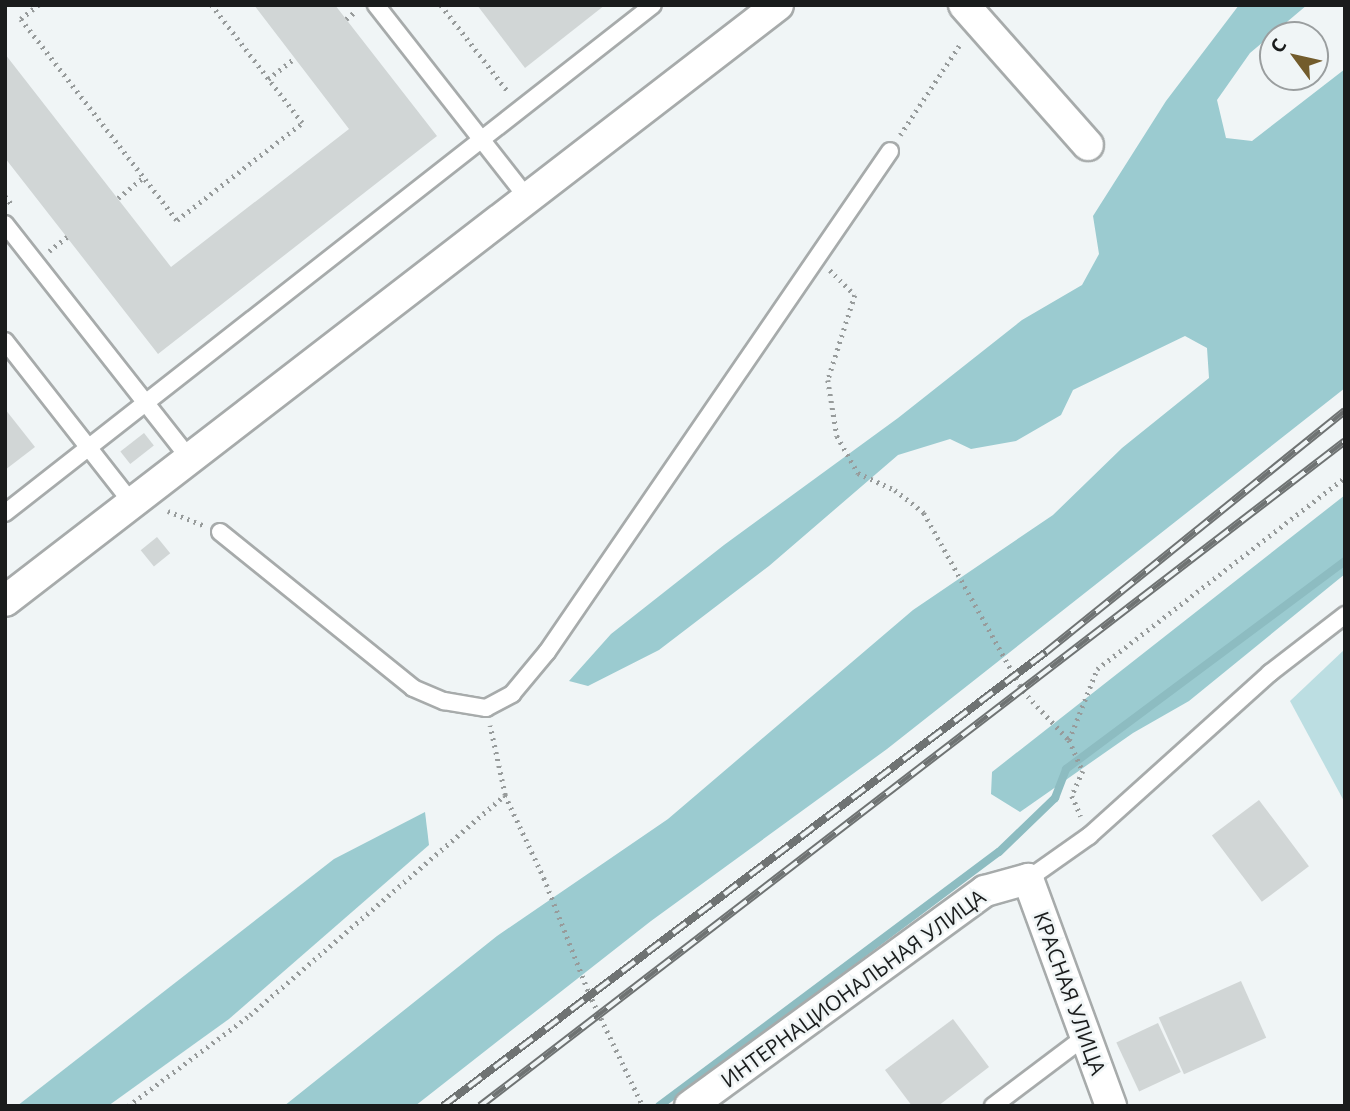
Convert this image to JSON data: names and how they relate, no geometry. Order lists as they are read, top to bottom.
{
  "streets": {
    "street": ["ИНТЕРНАЦИОНАЛЬНАЯ УЛИЦА", "КРАСНАЯ УЛИЦА"]
  },
  "crossings": [
    ["ИНТЕРНАЦИОНАЛЬНАЯ УЛИЦА", "КРАСНАЯ УЛИЦА"]
  ],
  "north": "top left"
}
